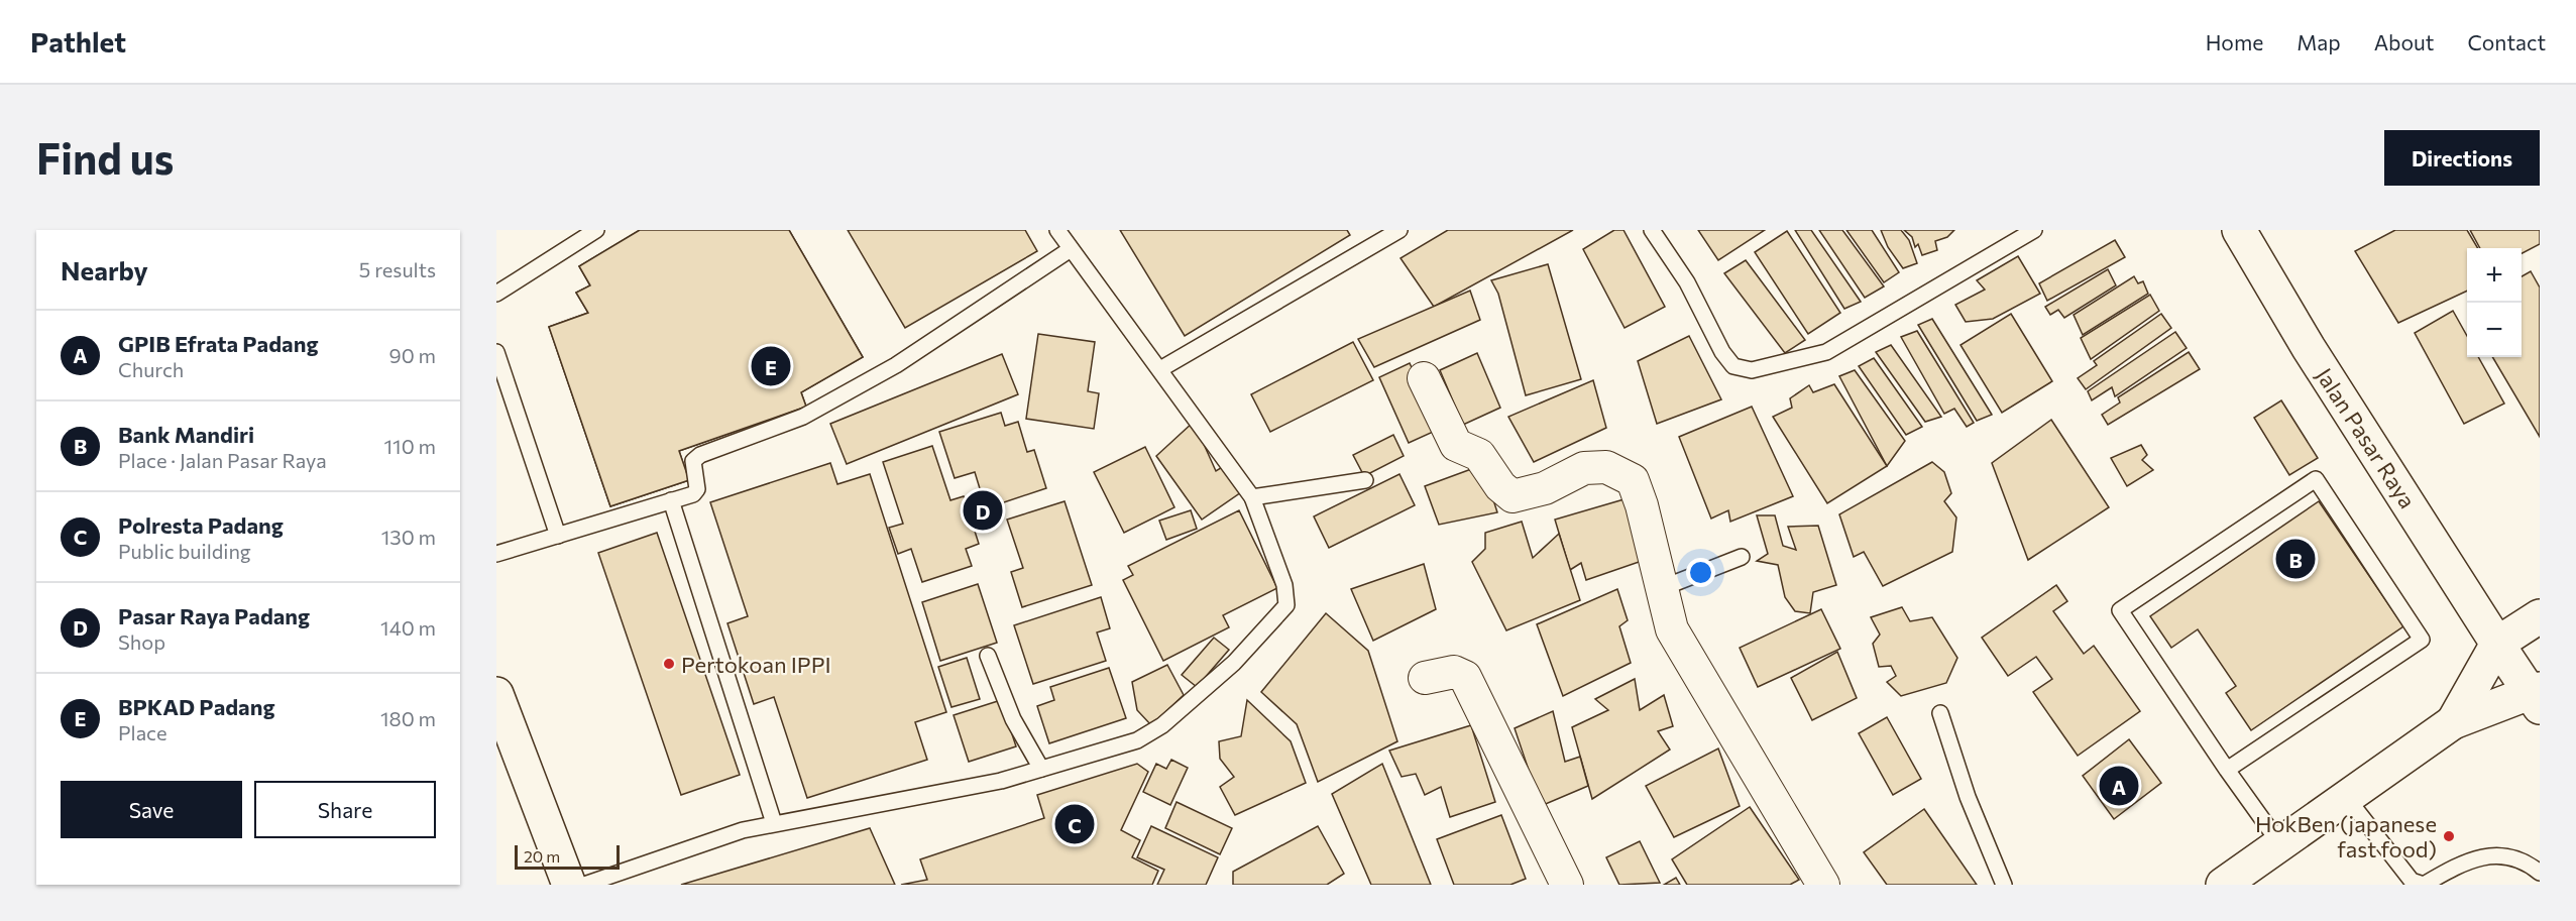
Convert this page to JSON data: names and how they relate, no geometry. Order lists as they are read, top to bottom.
{
  "streets": {
    "main road": ["Jalan Pasar Raya"]
  },
  "places": ["Pertokoan IPPI", "HokBen (japanese fast food)"],
  "scale_bar": "20 m",
  "page": {
    "header": "Pathlet",
    "nav": [
      "Home",
      "Map",
      "About",
      "Contact"
    ],
    "buttons": [
      "Directions",
      ["Save", "Share"]
    ],
    "title": "Find us",
    "heading": ["Nearby", "5 results"],
    "map_buttons": ["+", "−"],
    "list": [
      {
        "mark": "A",
        "name": "GPIB Efrata Padang",
        "note": "Church",
        "value": "90 m"
      },
      {
        "mark": "B",
        "name": "Bank Mandiri",
        "note": "Place · Jalan Pasar Raya",
        "value": "110 m"
      },
      {
        "mark": "C",
        "name": "Polresta Padang",
        "note": "Public building",
        "value": "130 m"
      },
      {
        "mark": "D",
        "name": "Pasar Raya Padang",
        "note": "Shop",
        "value": "140 m"
      },
      {
        "mark": "E",
        "name": "BPKAD Padang",
        "note": "Place",
        "value": "180 m"
      }
    ],
    "pins": [
      "E",
      "D",
      "B",
      "A",
      "C"
    ],
    "scale": "20 m"
  }
}
